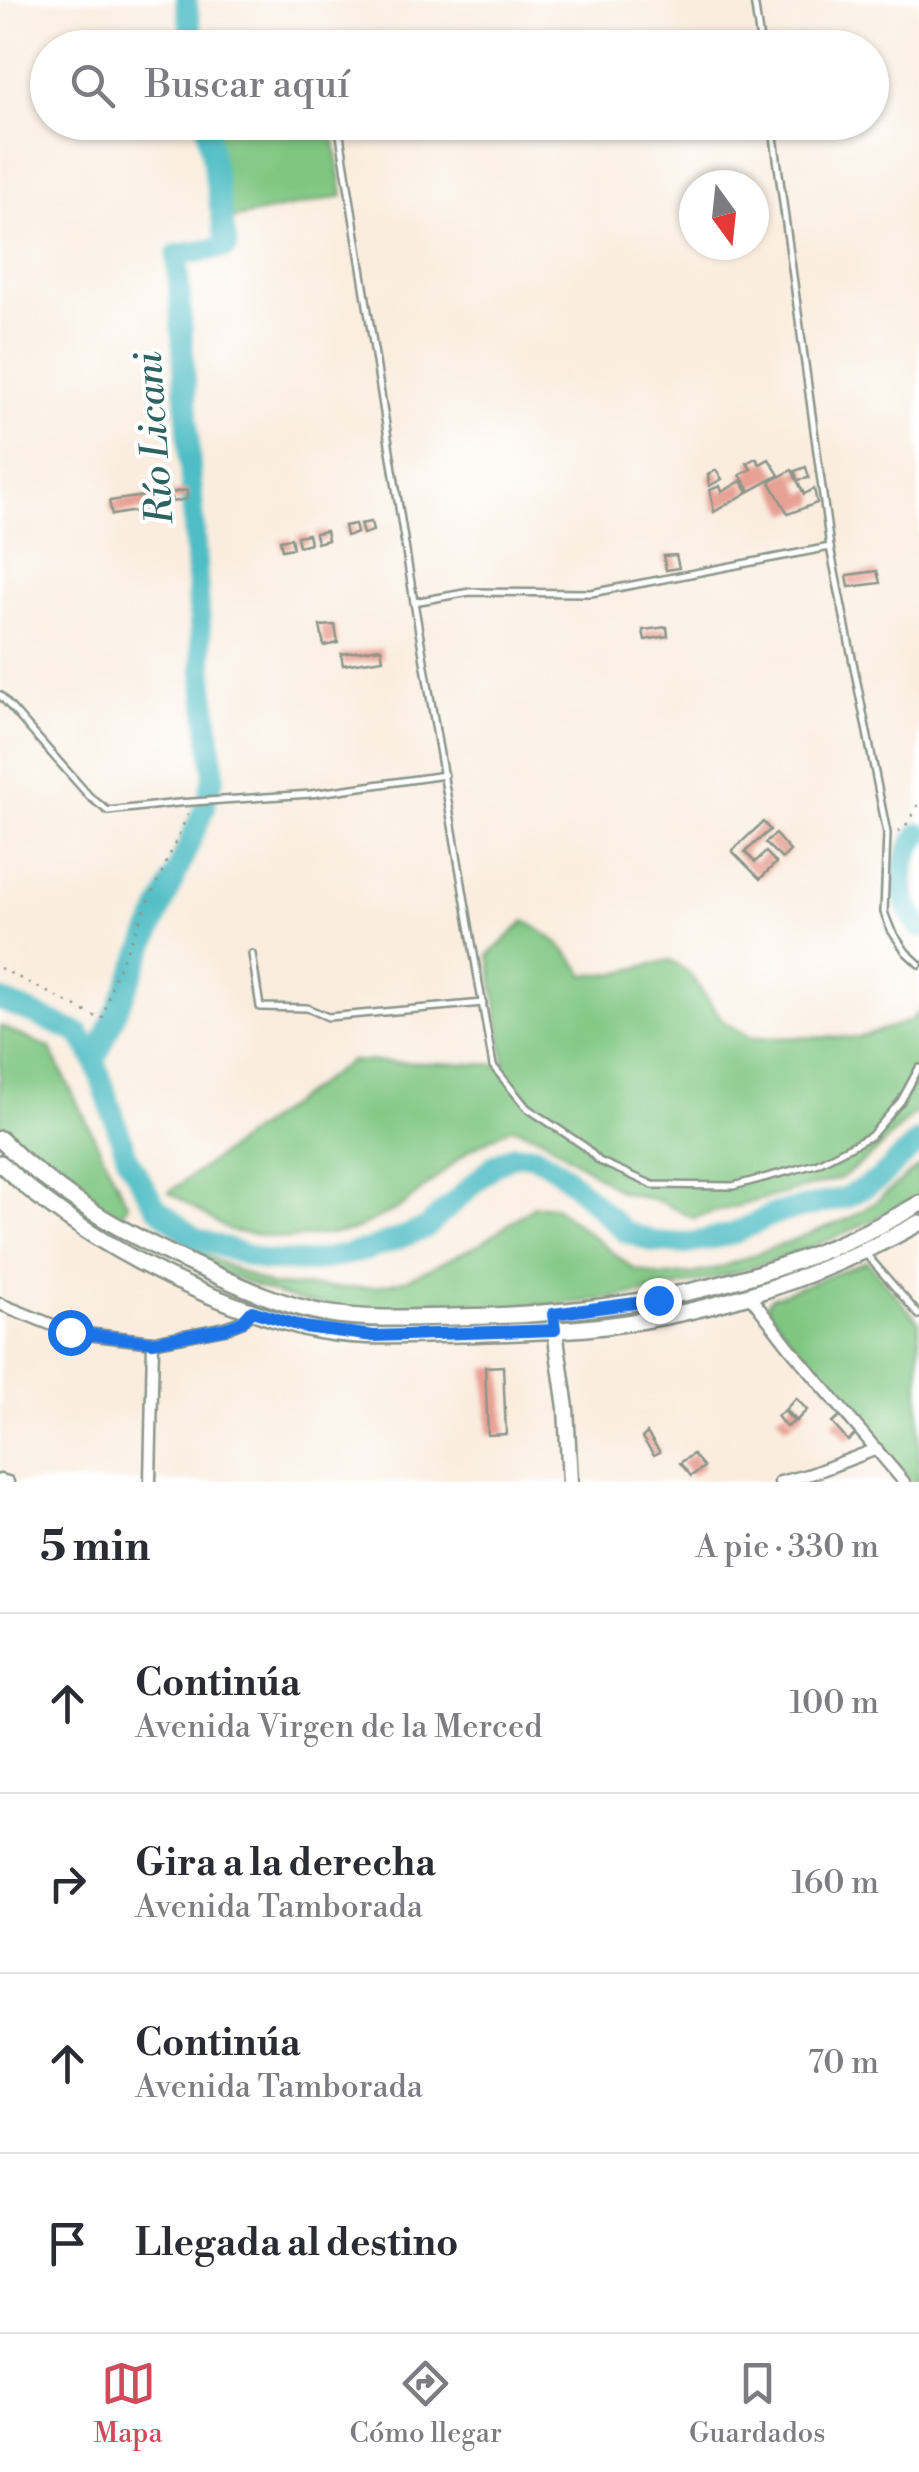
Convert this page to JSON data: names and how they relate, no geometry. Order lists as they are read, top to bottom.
{
  "water": ["Río Licani"],
  "north": "bottom",
  "page": {
    "search": "Buscar aquí",
    "heading": ["5 min", "A pie · 330 m"],
    "list": [
      ["Continúa", "Avenida Virgen de la Merced", "100 m"],
      ["Gira a la derecha", "Avenida Tamborada", "160 m"],
      ["Continúa", "Avenida Tamborada", "70 m"],
      "Llegada al destino"
    ],
    "nav": ["Mapa", "Cómo llegar", "Guardados"]
  }
}
